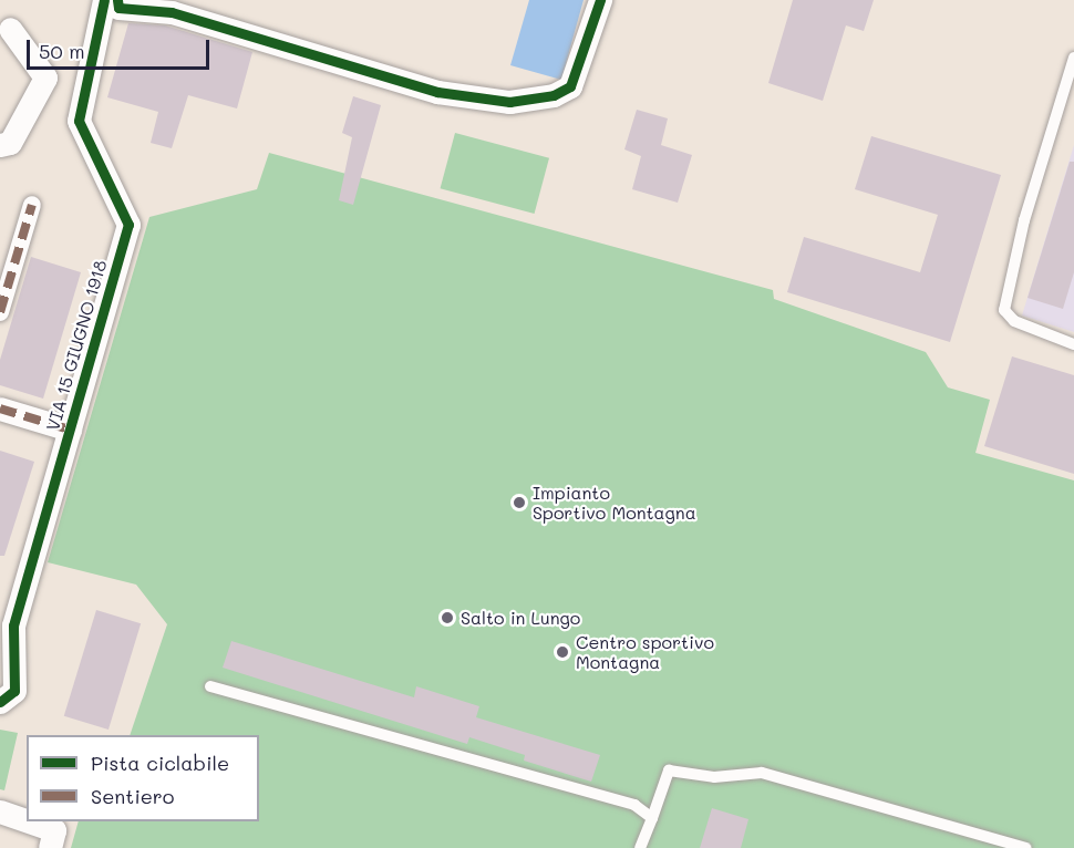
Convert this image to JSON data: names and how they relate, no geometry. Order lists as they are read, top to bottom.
{
  "streets": {
    "street": ["VIA 15 GIUGNO 1918"]
  },
  "places": ["Impianto Sportivo Montagna", "Salto in Lungo", "Centro sportivo Montagna"],
  "legend": ["Pista ciclabile", "Sentiero"],
  "scale_bar": "50 m"
}
